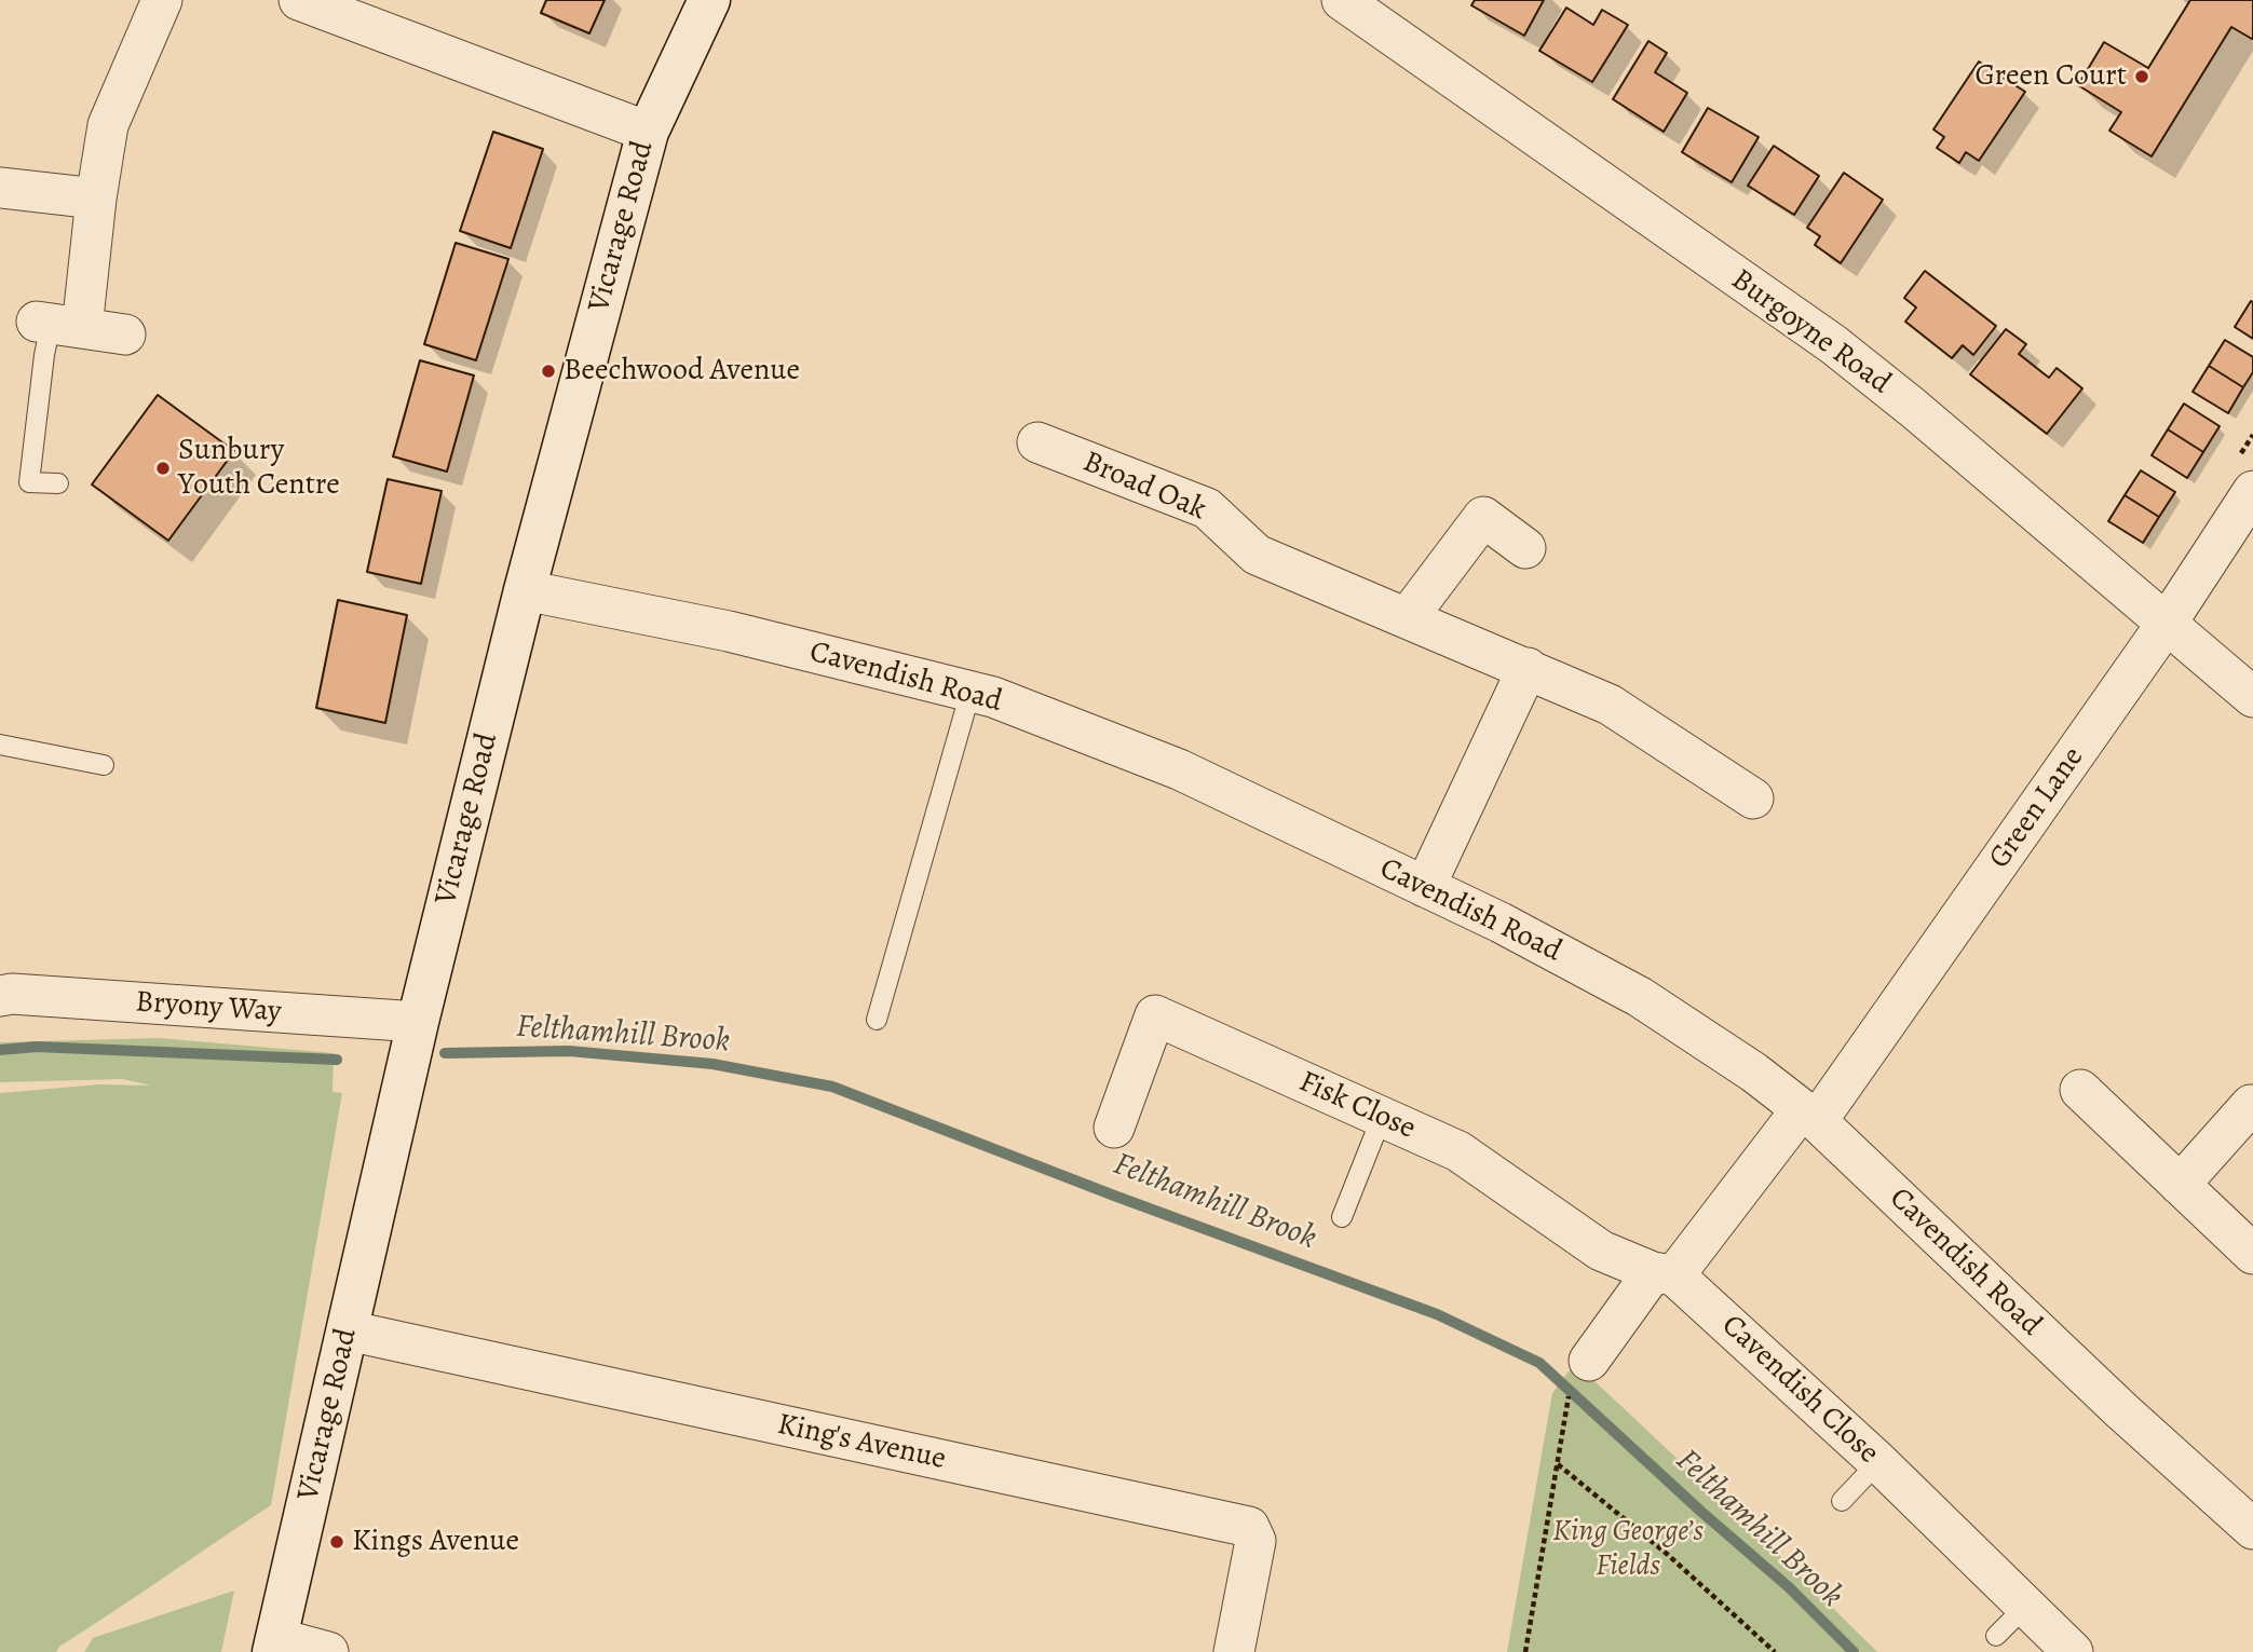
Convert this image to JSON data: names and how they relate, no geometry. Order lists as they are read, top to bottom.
{
  "streets": {
    "street": [
      "Vicarage Road",
      "Burgoyne Road",
      "Broad Oak",
      "Cavendish Road",
      "Green Lane",
      "Bryony Way",
      "Fisk Close",
      "Cavendish Close",
      "King's Avenue"
    ]
  },
  "crossings": [
    ["Vicarage Road", "Cavendish Road"],
    ["Vicarage Road", "Bryony Way"],
    ["Vicarage Road", "King's Avenue"],
    ["Burgoyne Road", "Green Lane"],
    ["Cavendish Road", "Green Lane"],
    ["Fisk Close", "Cavendish Close"]
  ],
  "water": ["Felthamhill Brook"],
  "parks": ["King George’s Fields"],
  "places": [
    "Green Court",
    "Beechwood Avenue",
    "Sunbury Youth Centre",
    "Kings Avenue"
  ]
}
